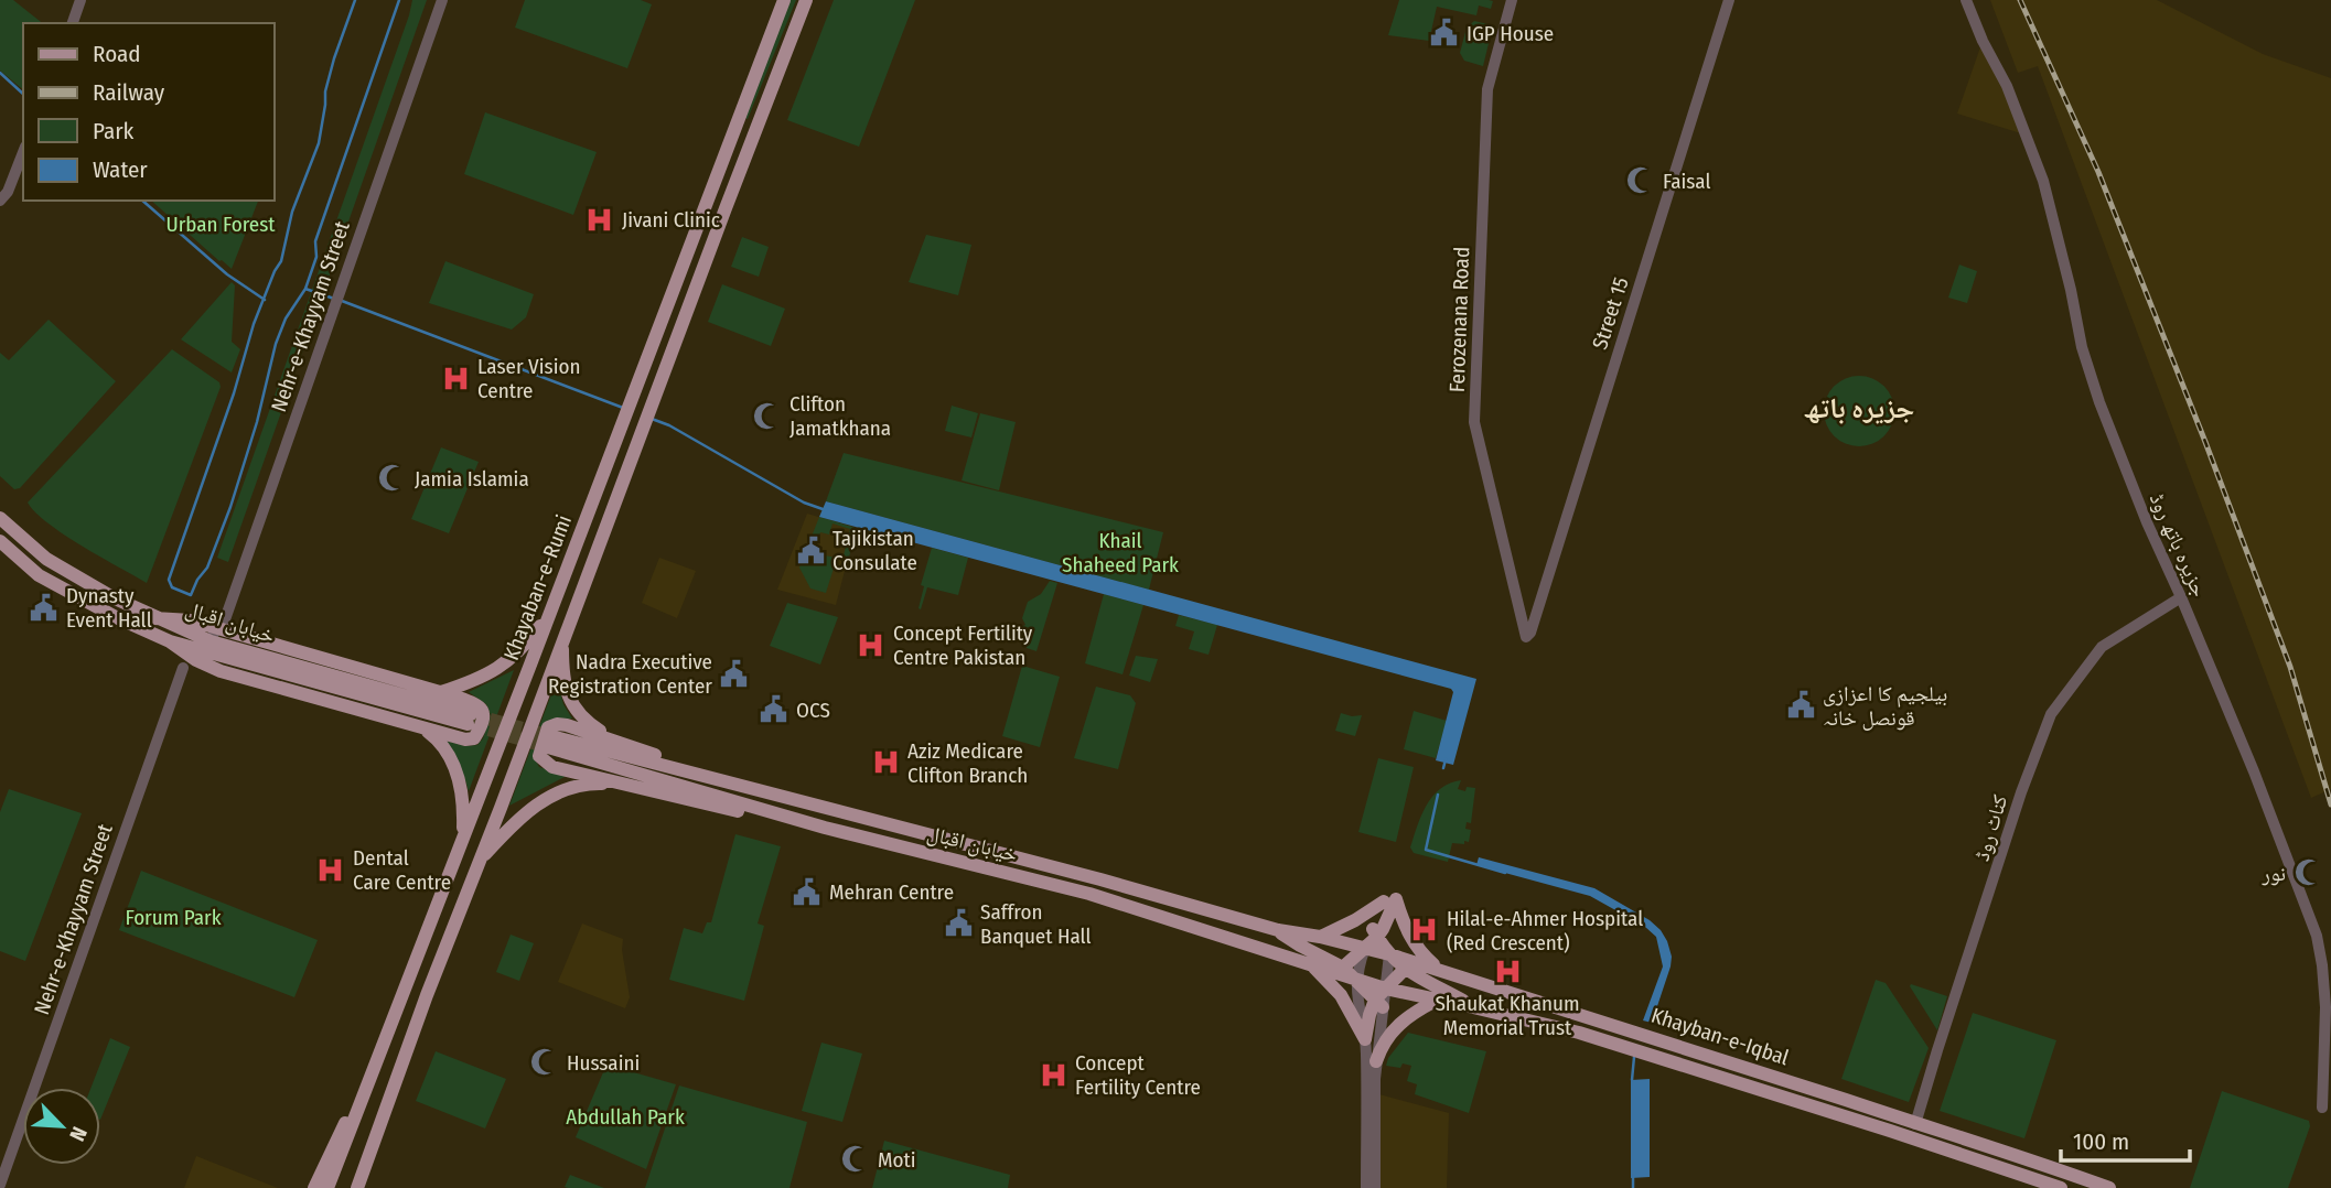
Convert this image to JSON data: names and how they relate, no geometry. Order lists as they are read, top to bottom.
{
  "streets": {
    "main road": ["Khayaban-e-Rumi", "خیابان اقبال", "Khayban-e-Iqbal"],
    "street": [
      "Street 15",
      "Nehr-e-Khayyam Street",
      "Ferozenana Road",
      "جزیرہ باتھ روڈ",
      "کناٹ روڈ"
    ]
  },
  "crossings": [
    ["Street 15", "Ferozenana Road"],
    ["Nehr-e-Khayyam Street", "خیابان اقبال"],
    ["جزیرہ باتھ روڈ", "کناٹ روڈ"],
    ["خیابان اقبال", "Khayban-e-Iqbal"],
    ["کناٹ روڈ", "Khayban-e-Iqbal"]
  ],
  "districts": ["جزیرہ باتھ"],
  "parks": [
    "Urban Forest",
    "Khail Shaheed Park",
    "Forum Park",
    "Abdullah Park"
  ],
  "places": {
    "public building": [
      "IGP House",
      "Tajikistan Consulate",
      "Dynasty Event Hall",
      "Nadra Executive Registration Center",
      "بیلجیم کا اعزازی قونصل خانہ",
      "OCS",
      "Mehran Centre",
      "Saffron Banquet Hall"
    ],
    "mosque": [
      "Faisal",
      "Clifton Jamatkhana",
      "Jamia Islamia",
      "نور",
      "Hussaini",
      "Moti"
    ],
    "hospital": [
      "Jivani Clinic",
      "Laser Vision Centre",
      "Concept Fertility Centre Pakistan",
      "Aziz Medicare Clifton Branch",
      "Dental Care Centre",
      "Hilal-e-Ahmer Hospital (Red Crescent)",
      "Shaukat Khanum Memorial Trust",
      "Concept Fertility Centre"
    ]
  },
  "legend": [
    "Road",
    "Railway",
    "Park",
    "Water"
  ],
  "scale_bar": "100 m",
  "north": "bottom right"
}
